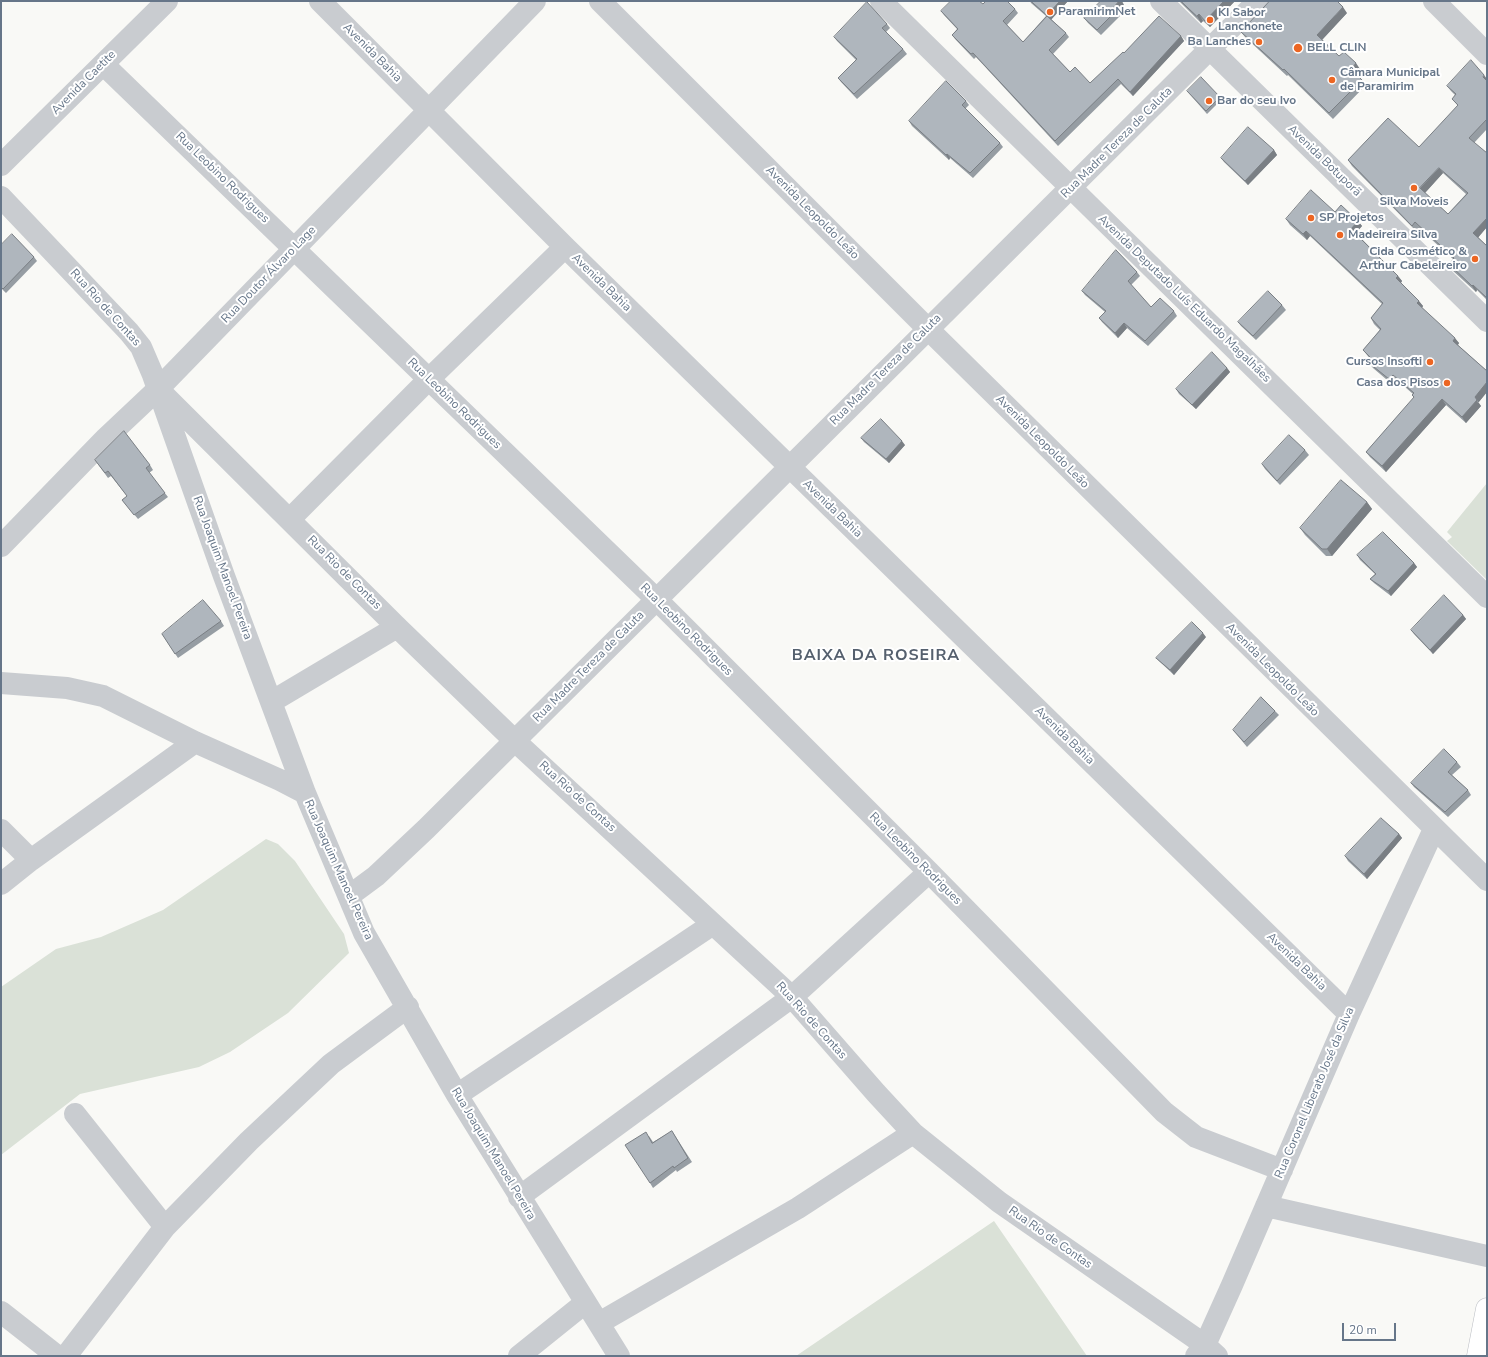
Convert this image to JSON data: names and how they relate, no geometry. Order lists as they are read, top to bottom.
{
  "streets": {
    "street": [
      "Avenida Bahia",
      "Avenida Caetite",
      "Rua Madre Tereza de Caluta",
      "Avenida Botuporã",
      "Rua Leobino Rodrigues",
      "Avenida Leopoldo Leão",
      "Rua Doutor Álvaro Lage",
      "Avenida Deputado Luís Eduardo Magalhães",
      "Rua Rio de Contas",
      "Rua Joaquim Manoel Pereira",
      "Rua Coronel Liberato José da Silva"
    ]
  },
  "crossings": [
    ["Avenida Bahia", "Rua Madre Tereza de Caluta"],
    ["Avenida Bahia", "Rua Doutor Álvaro Lage"],
    ["Avenida Bahia", "Rua Coronel Liberato José da Silva"],
    ["Avenida Caetite", "Rua Leobino Rodrigues"],
    ["Rua Madre Tereza de Caluta", "Avenida Botuporã"],
    ["Rua Madre Tereza de Caluta", "Rua Leobino Rodrigues"],
    ["Rua Madre Tereza de Caluta", "Avenida Leopoldo Leão"],
    ["Rua Madre Tereza de Caluta", "Avenida Deputado Luís Eduardo Magalhães"],
    ["Rua Madre Tereza de Caluta", "Rua Rio de Contas"],
    ["Rua Madre Tereza de Caluta", "Rua Joaquim Manoel Pereira"],
    ["Rua Leobino Rodrigues", "Rua Doutor Álvaro Lage"],
    ["Rua Leobino Rodrigues", "Rua Coronel Liberato José da Silva"],
    ["Avenida Leopoldo Leão", "Rua Coronel Liberato José da Silva"],
    ["Rua Doutor Álvaro Lage", "Rua Rio de Contas"],
    ["Rua Doutor Álvaro Lage", "Rua Joaquim Manoel Pereira"],
    ["Rua Rio de Contas", "Rua Joaquim Manoel Pereira"],
    ["Rua Rio de Contas", "Rua Coronel Liberato José da Silva"]
  ],
  "districts": ["BAIXA DA ROSEIRA"],
  "places": [
    "ParamirimNet",
    "KI Sabor Lanchonete",
    "Ba Lanches",
    "BELL CLIN",
    "Câmara Municipal de Paramirim",
    "Bar do seu Ivo",
    "Silva Moveis",
    "SP Projetos",
    "Madeireira Silva",
    "Cida Cosmético & Arthur Cabeleireiro",
    "Cursos Insofti",
    "Casa dos Pisos"
  ],
  "scale_bar": "20 m"
}
